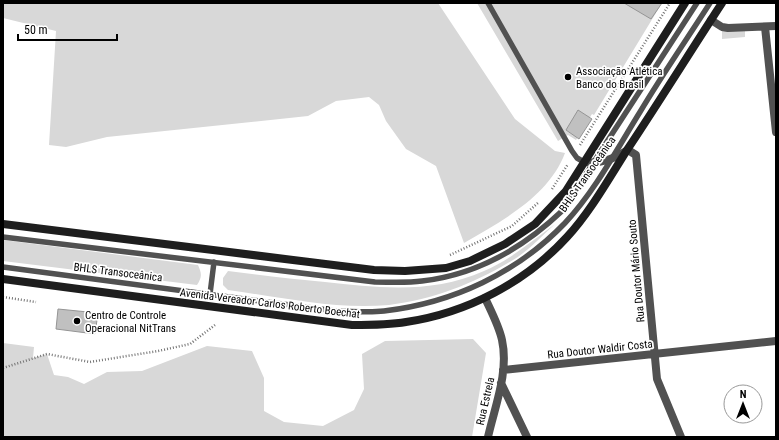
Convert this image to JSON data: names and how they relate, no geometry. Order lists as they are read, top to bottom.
{
  "streets": {
    "main road": ["Avenida Vereador Carlos Roberto Boechat"],
    "street": ["Rua Doutor Mário Souto", "Rua Doutor Waldir Costa", "Rua Estrela"],
    "lane": ["BHLS Transoceânica"]
  },
  "crossings": [
    ["Rua Doutor Mário Souto", "Avenida Vereador Carlos Roberto Boechat"],
    ["Rua Doutor Mário Souto", "Rua Doutor Waldir Costa"],
    ["Rua Doutor Waldir Costa", "Rua Estrela"]
  ],
  "places": ["Associação Atlética Banco do Brasil", "Centro de Controle Operacional NitTrans"],
  "scale_bar": "50 m",
  "north": "top"
}
